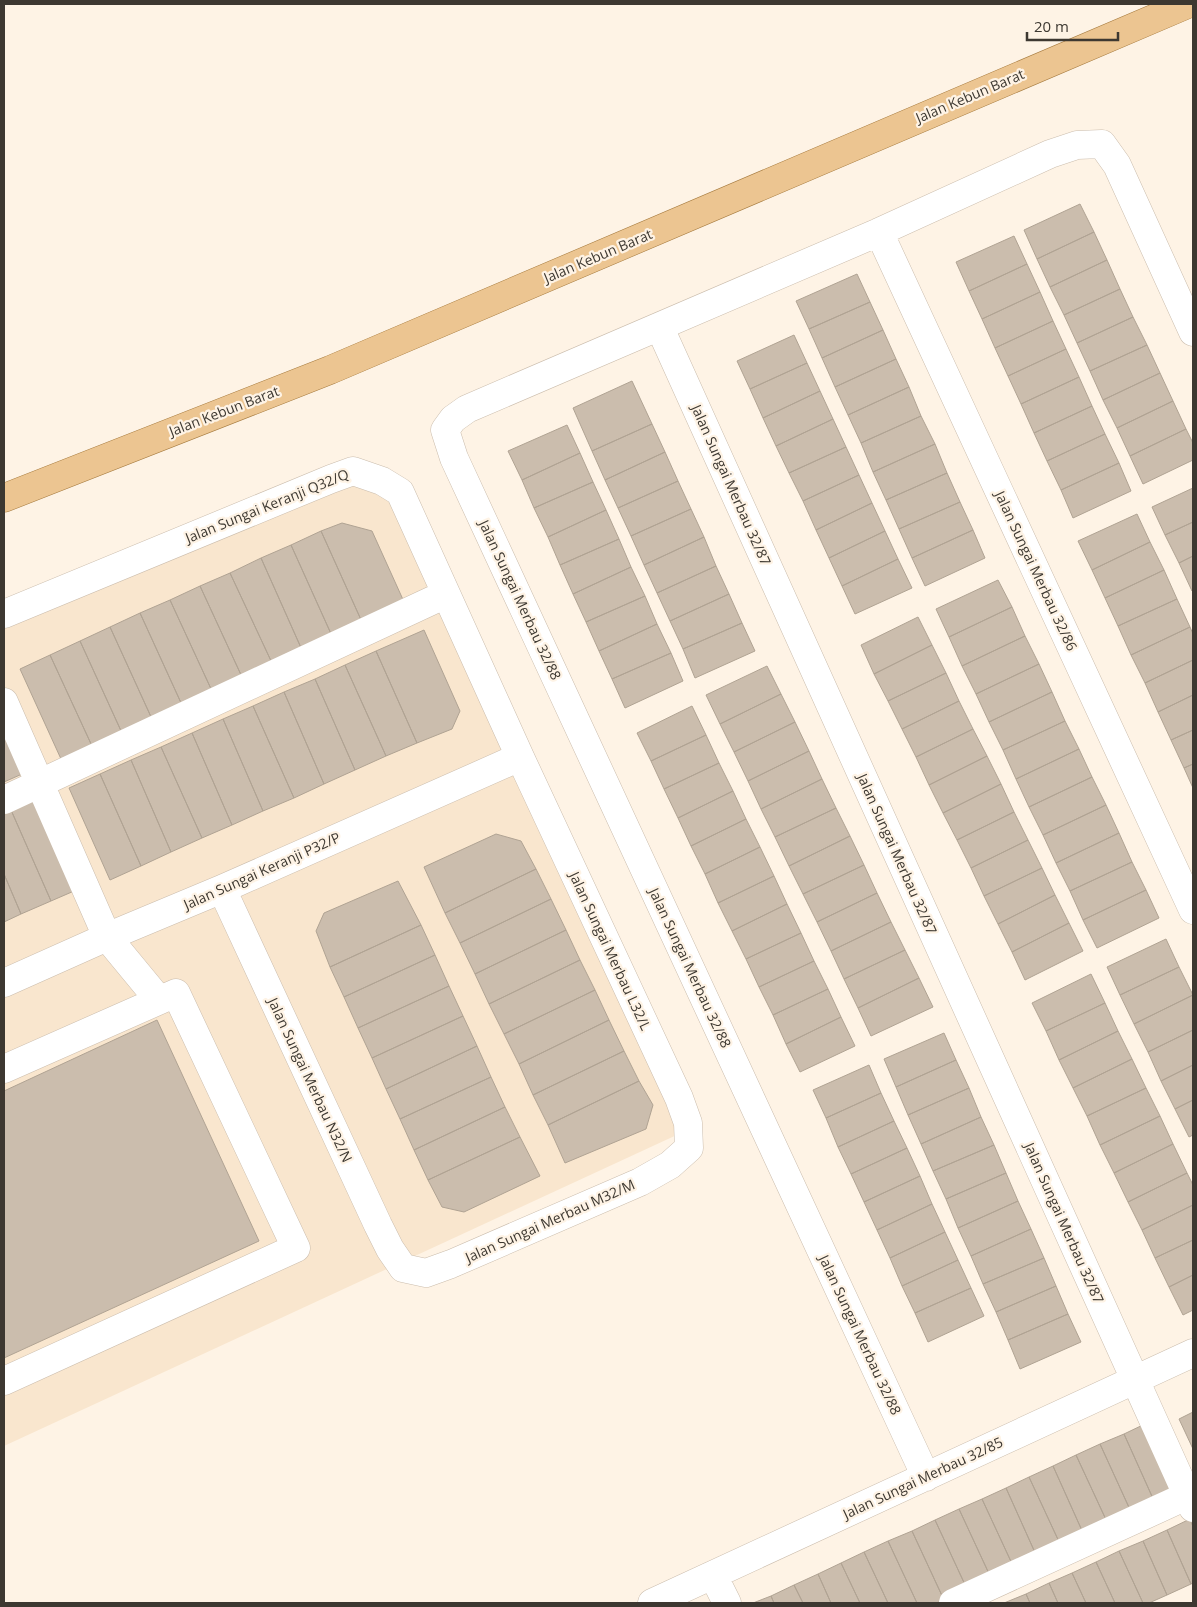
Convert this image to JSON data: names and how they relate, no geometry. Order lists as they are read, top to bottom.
{
  "streets": {
    "main road": ["Jalan Kebun Barat"],
    "street": [
      "Jalan Sungai Merbau 32/87",
      "Jalan Sungai Keranji Q32/Q",
      "Jalan Sungai Merbau 32/86",
      "Jalan Sungai Merbau 32/88",
      "Jalan Sungai Keranji P32/P",
      "Jalan Sungai Merbau L32/L",
      "Jalan Sungai Merbau N32/N",
      "Jalan Sungai Merbau M32/M",
      "Jalan Sungai Merbau 32/85"
    ]
  },
  "crossings": [
    ["Jalan Sungai Merbau 32/87", "Jalan Sungai Merbau 32/88"],
    ["Jalan Sungai Merbau 32/87", "Jalan Sungai Merbau 32/85"],
    ["Jalan Sungai Keranji Q32/Q", "Jalan Sungai Keranji P32/P"],
    ["Jalan Sungai Keranji Q32/Q", "Jalan Sungai Merbau L32/L"],
    ["Jalan Sungai Merbau 32/88", "Jalan Sungai Merbau 32/85"],
    ["Jalan Sungai Keranji P32/P", "Jalan Sungai Merbau L32/L"],
    ["Jalan Sungai Keranji P32/P", "Jalan Sungai Merbau N32/N"],
    ["Jalan Sungai Merbau L32/L", "Jalan Sungai Merbau M32/M"],
    ["Jalan Sungai Merbau N32/N", "Jalan Sungai Merbau M32/M"]
  ],
  "scale_bar": "20 m"
}
